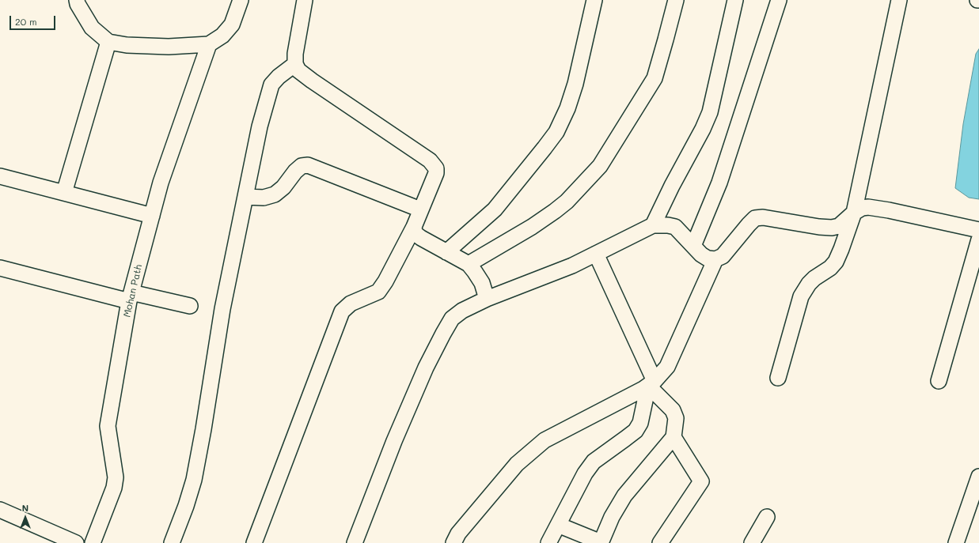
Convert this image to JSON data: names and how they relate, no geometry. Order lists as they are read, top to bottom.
{
  "streets": {
    "street": ["Mohan Path"]
  },
  "scale_bar": "20 m",
  "north": "top"
}
